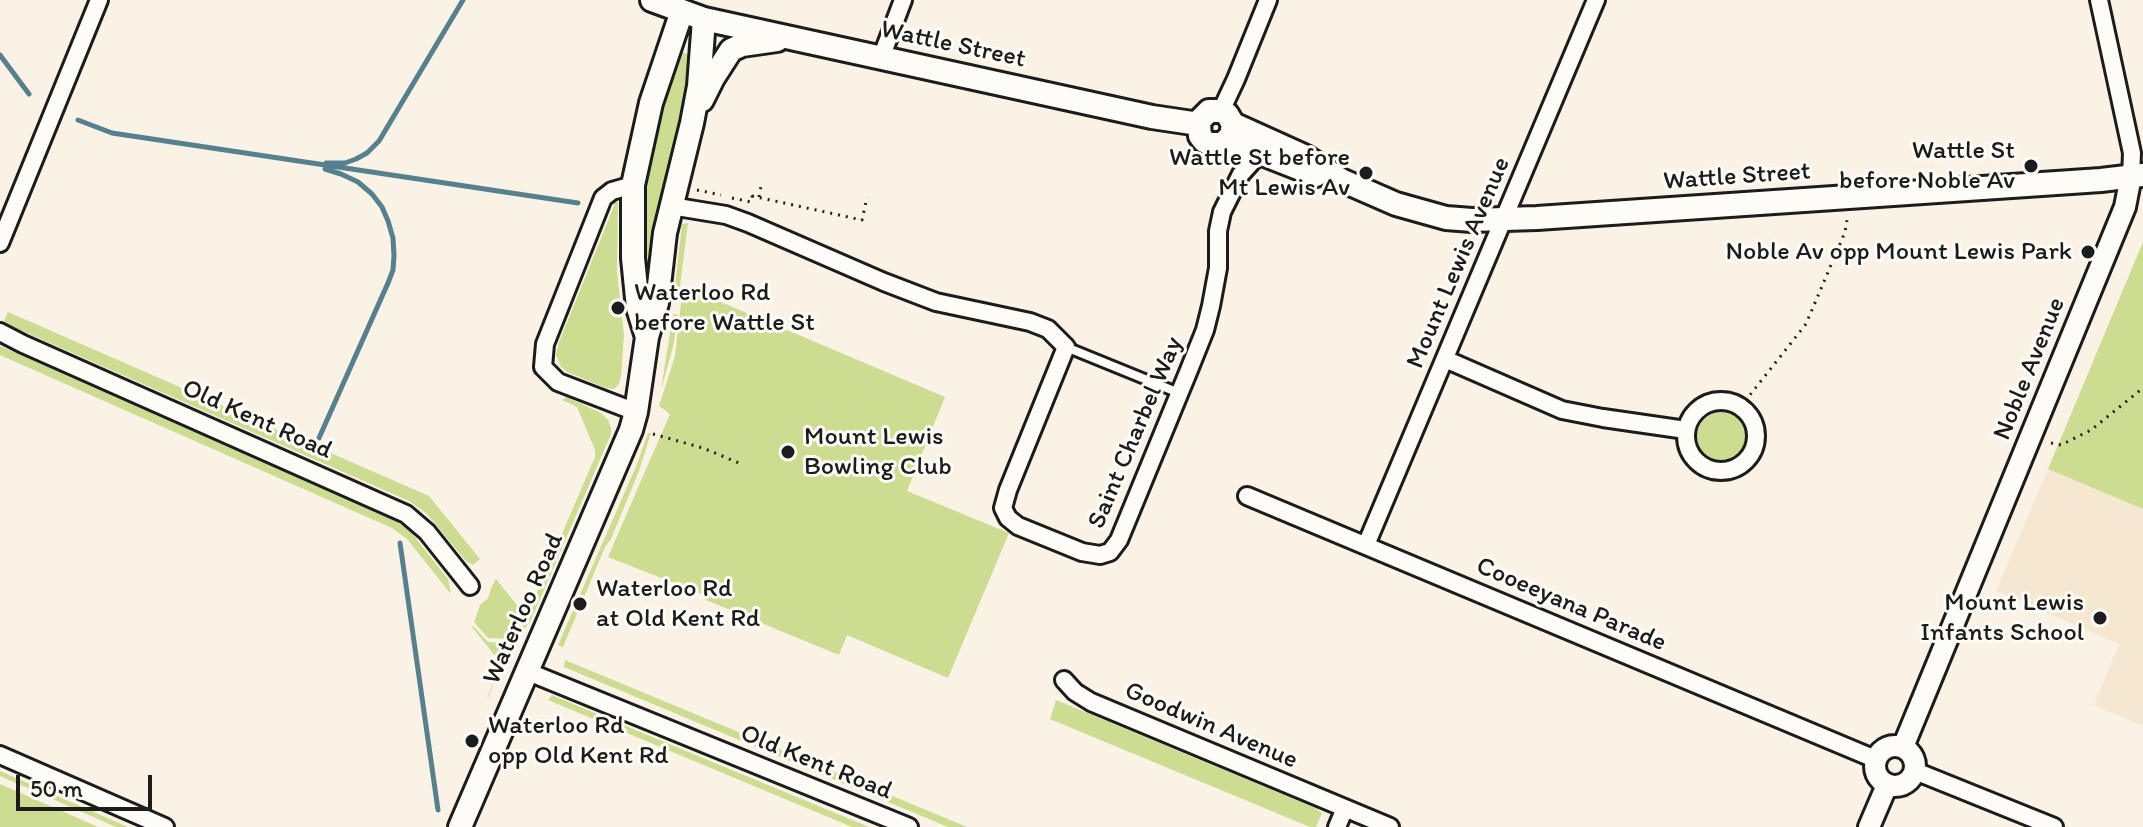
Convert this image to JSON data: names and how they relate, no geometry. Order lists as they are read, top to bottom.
{
  "streets": {
    "main road": ["Wattle Street", "Waterloo Road"],
    "street": [
      "Mount Lewis Avenue",
      "Noble Avenue",
      "Old Kent Road",
      "Saint Charbel Way",
      "Cooeeyana Parade",
      "Goodwin Avenue"
    ]
  },
  "crossings": [
    ["Wattle Street", "Mount Lewis Avenue"],
    ["Wattle Street", "Noble Avenue"],
    ["Wattle Street", "Saint Charbel Way"],
    ["Wattle Street", "Waterloo Road"],
    ["Mount Lewis Avenue", "Cooeeyana Parade"],
    ["Noble Avenue", "Cooeeyana Parade"],
    ["Old Kent Road", "Waterloo Road"]
  ],
  "places": [
    "Wattle St before Noble Av",
    "Wattle St before Mt Lewis Av",
    "Noble Av opp Mount Lewis Park",
    "Waterloo Rd before Wattle St",
    "Mount Lewis Bowling Club",
    "Waterloo Rd at Old Kent Rd",
    "Mount Lewis Infants School",
    "Waterloo Rd opp Old Kent Rd"
  ],
  "scale_bar": "50 m"
}
